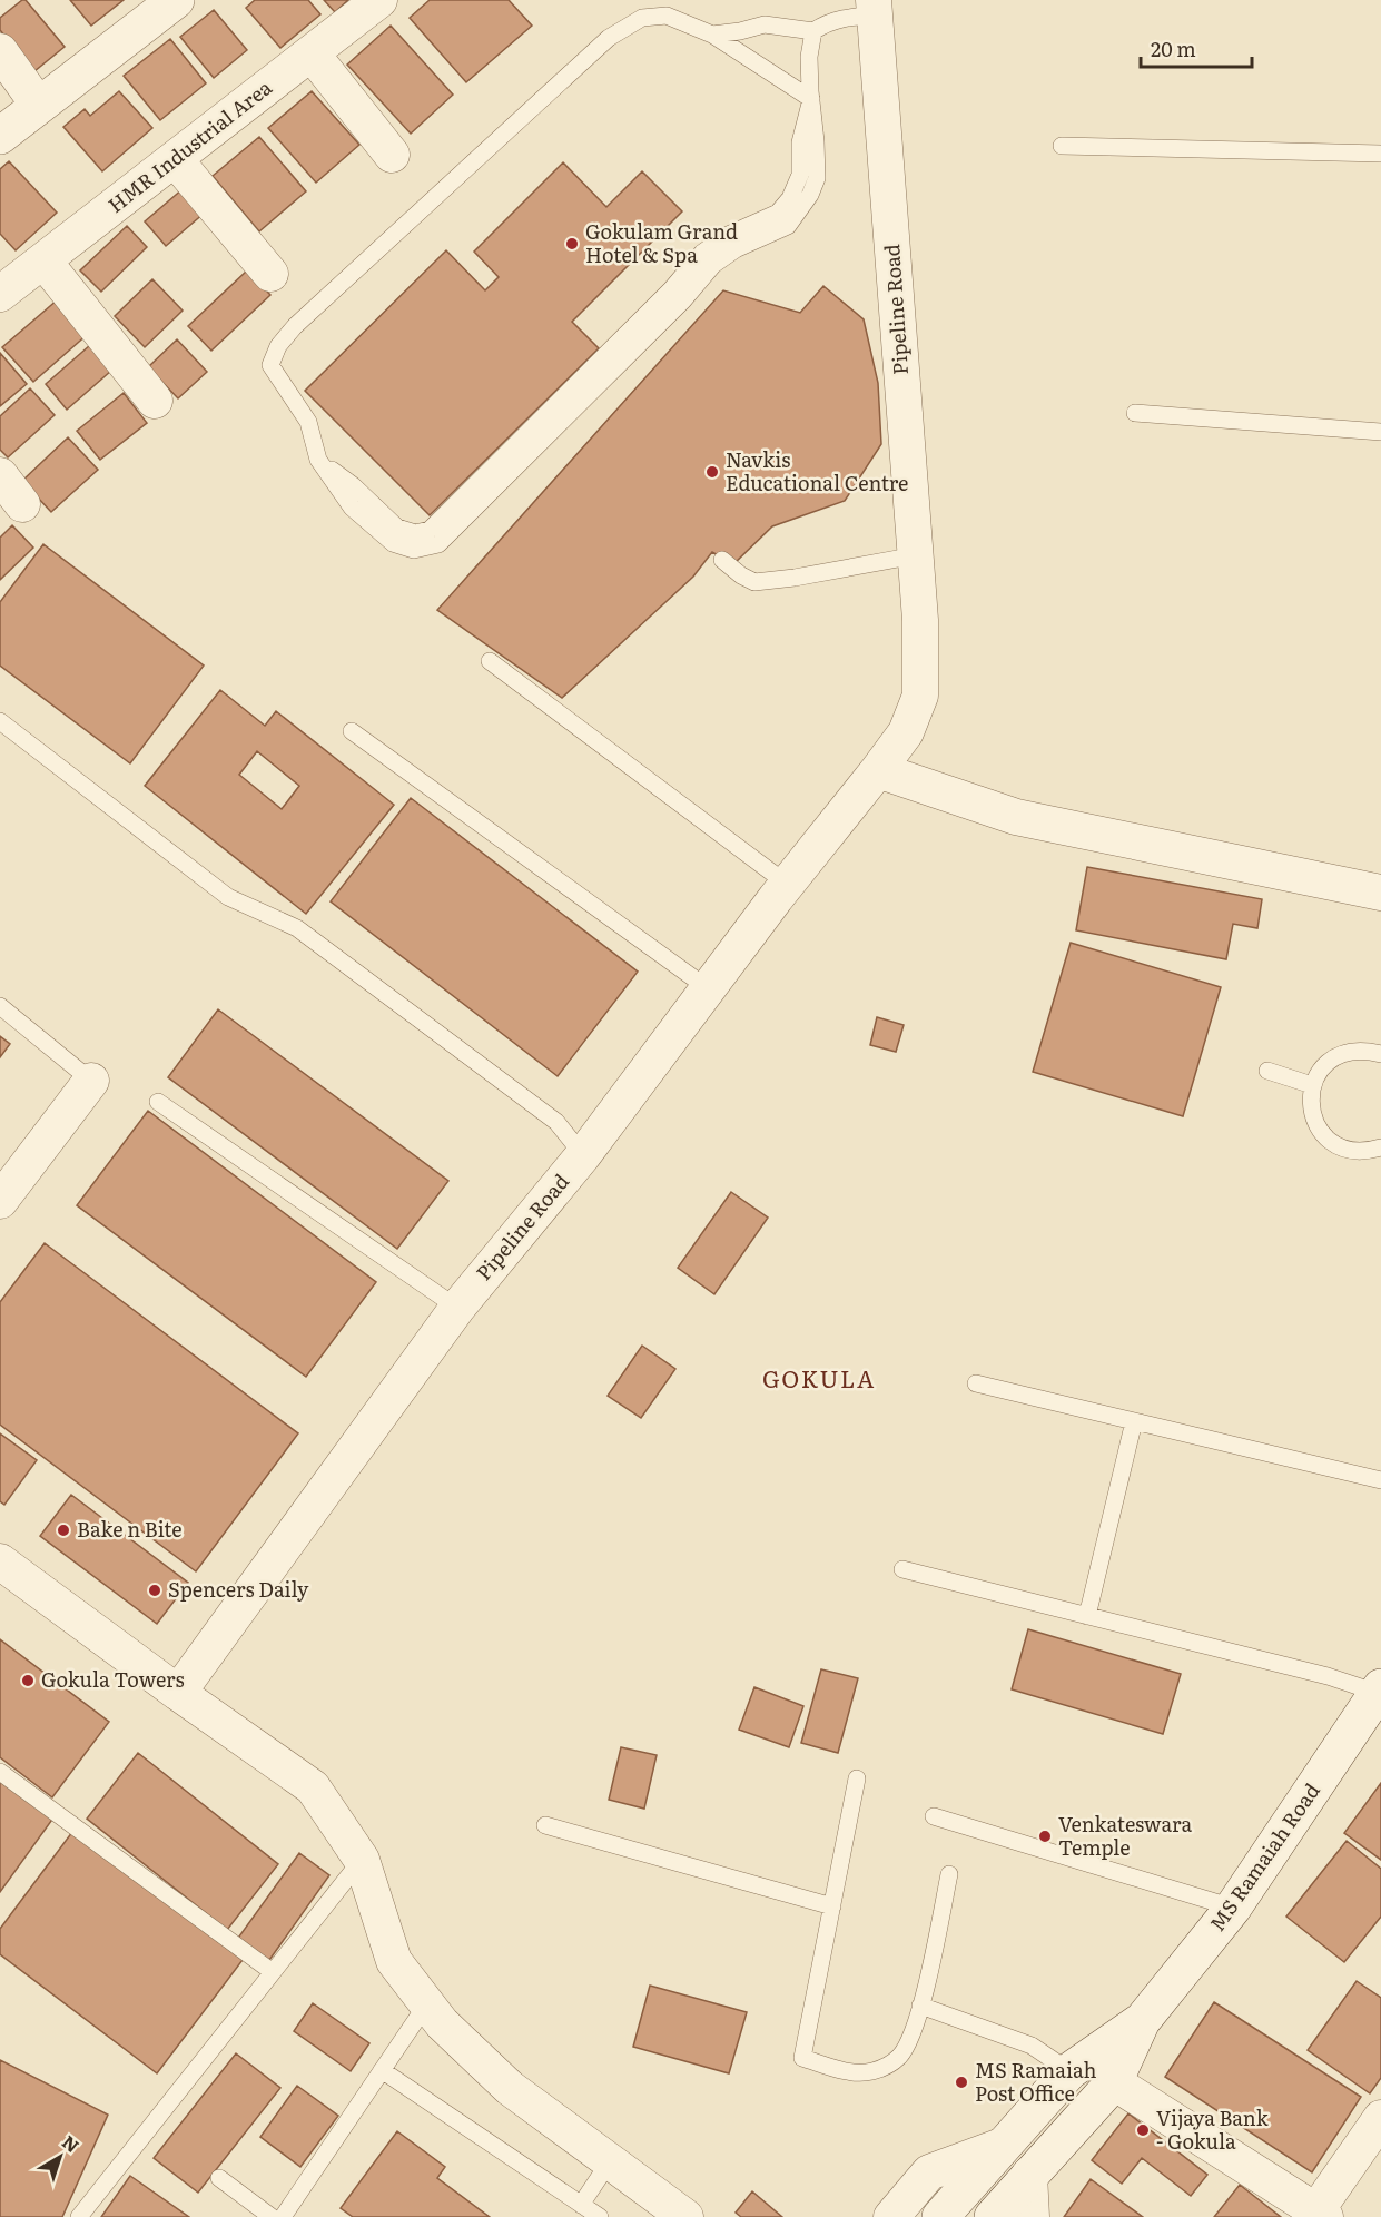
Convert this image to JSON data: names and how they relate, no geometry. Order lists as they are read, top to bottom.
{
  "streets": {
    "main road": ["MS Ramaiah Road"],
    "street": ["HMR Industrial Area", "Pipeline Road"]
  },
  "districts": ["GOKULA"],
  "places": [
    "Gokulam Grand Hotel & Spa",
    "Navkis Educational Centre",
    "Bake n Bite",
    "Spencers Daily",
    "Gokula Towers",
    "Venkateswara Temple",
    "MS Ramaiah Post Office",
    "Vijaya Bank - Gokula"
  ],
  "scale_bar": "20 m",
  "north": "top right"
}
